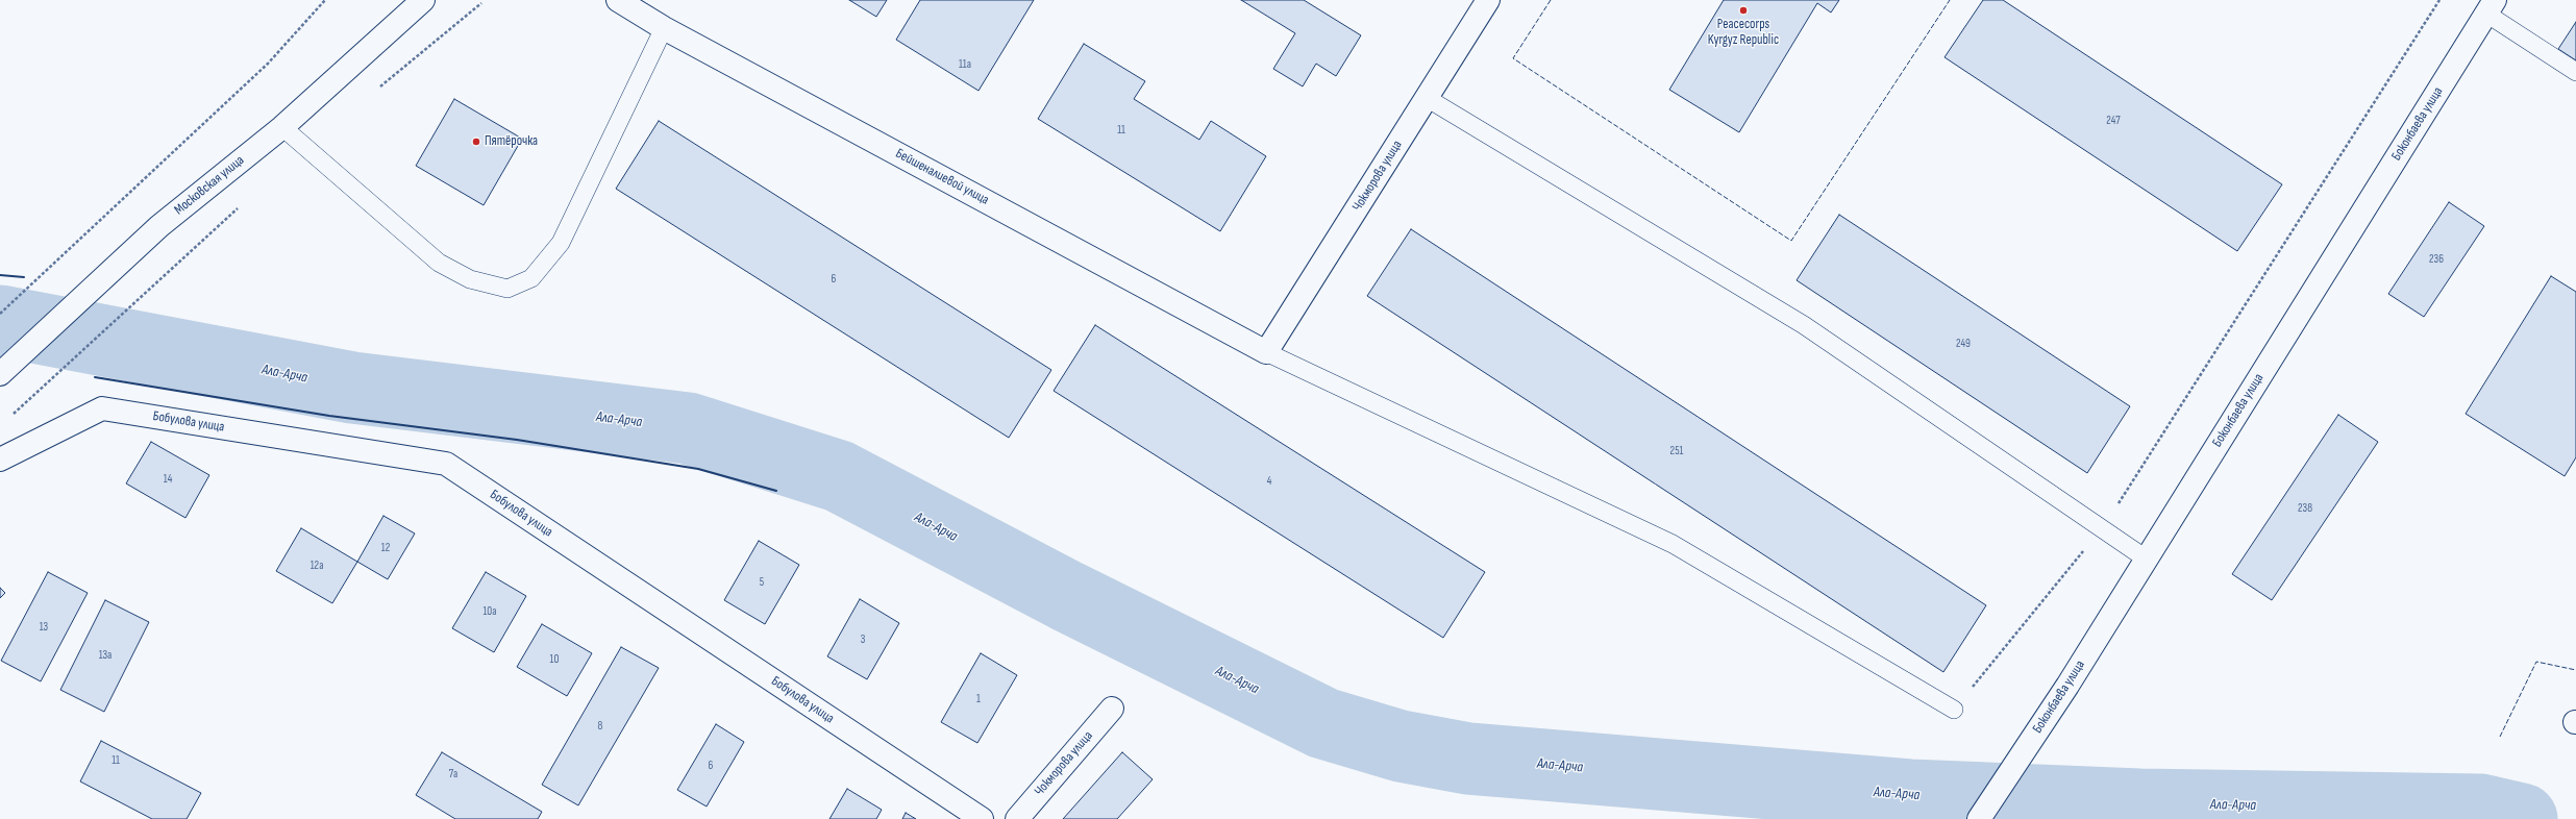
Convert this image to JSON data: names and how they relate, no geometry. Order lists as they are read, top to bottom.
{
  "streets": {
    "street": [
      "Боконбаева улица",
      "Чокморова улица",
      "Бейшеналиевой улица",
      "Московская улица",
      "Бобулова улица"
    ]
  },
  "crossings": [
    ["Чокморова улица", "Бейшеналиевой улица"]
  ],
  "water": ["Ала-Арча"],
  "places": ["Peacecorps Kyrgyz Republic", "Пятёрочка"],
  "house_numbers": [
    "11a",
    "247",
    "11",
    "236",
    "6",
    "249",
    "251",
    "14",
    "4",
    "238",
    "12",
    "12a",
    "5",
    "10a",
    "13",
    "3",
    "13a",
    "10",
    "1",
    "8",
    "11",
    "6",
    "7a"
  ]
}
